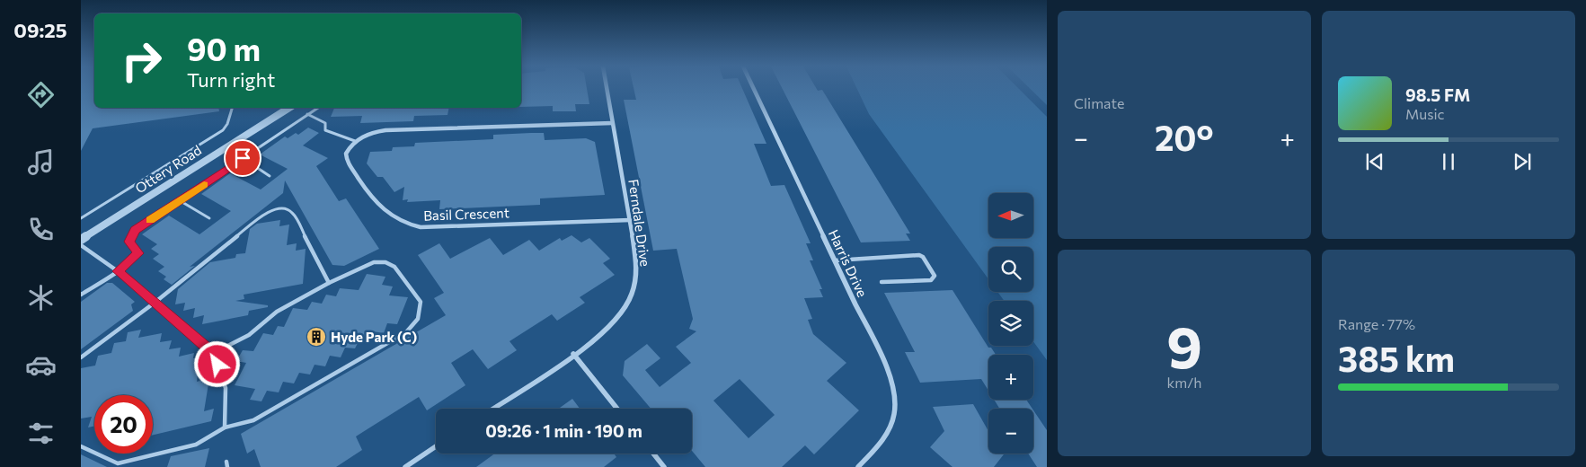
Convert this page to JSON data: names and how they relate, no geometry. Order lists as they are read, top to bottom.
{
  "streets": {
    "street": [
      "Ottery Road",
      "Basil Crescent",
      "Ferndale Drive",
      "Harris Drive"
    ]
  },
  "crossings": [
    ["Basil Crescent", "Ferndale Drive"]
  ],
  "places": {
    "building": ["Hyde Park (C)"]
  },
  "north": "left",
  "page": {
    "tabs": "09:25",
    "tile": [
      "Climate",
      ["9", "km/h"],
      ["Range · 77%", "385 km"]
    ],
    "turn": ["90 m", "Turn right"],
    "song": ["98.5 FM", "Music"],
    "heat": ["−", "20°", "+"],
    "map_buttons": ["+", "−"],
    "limit": "20",
    "trip": "09:26 · 1 min · 190 m"
  }
}
